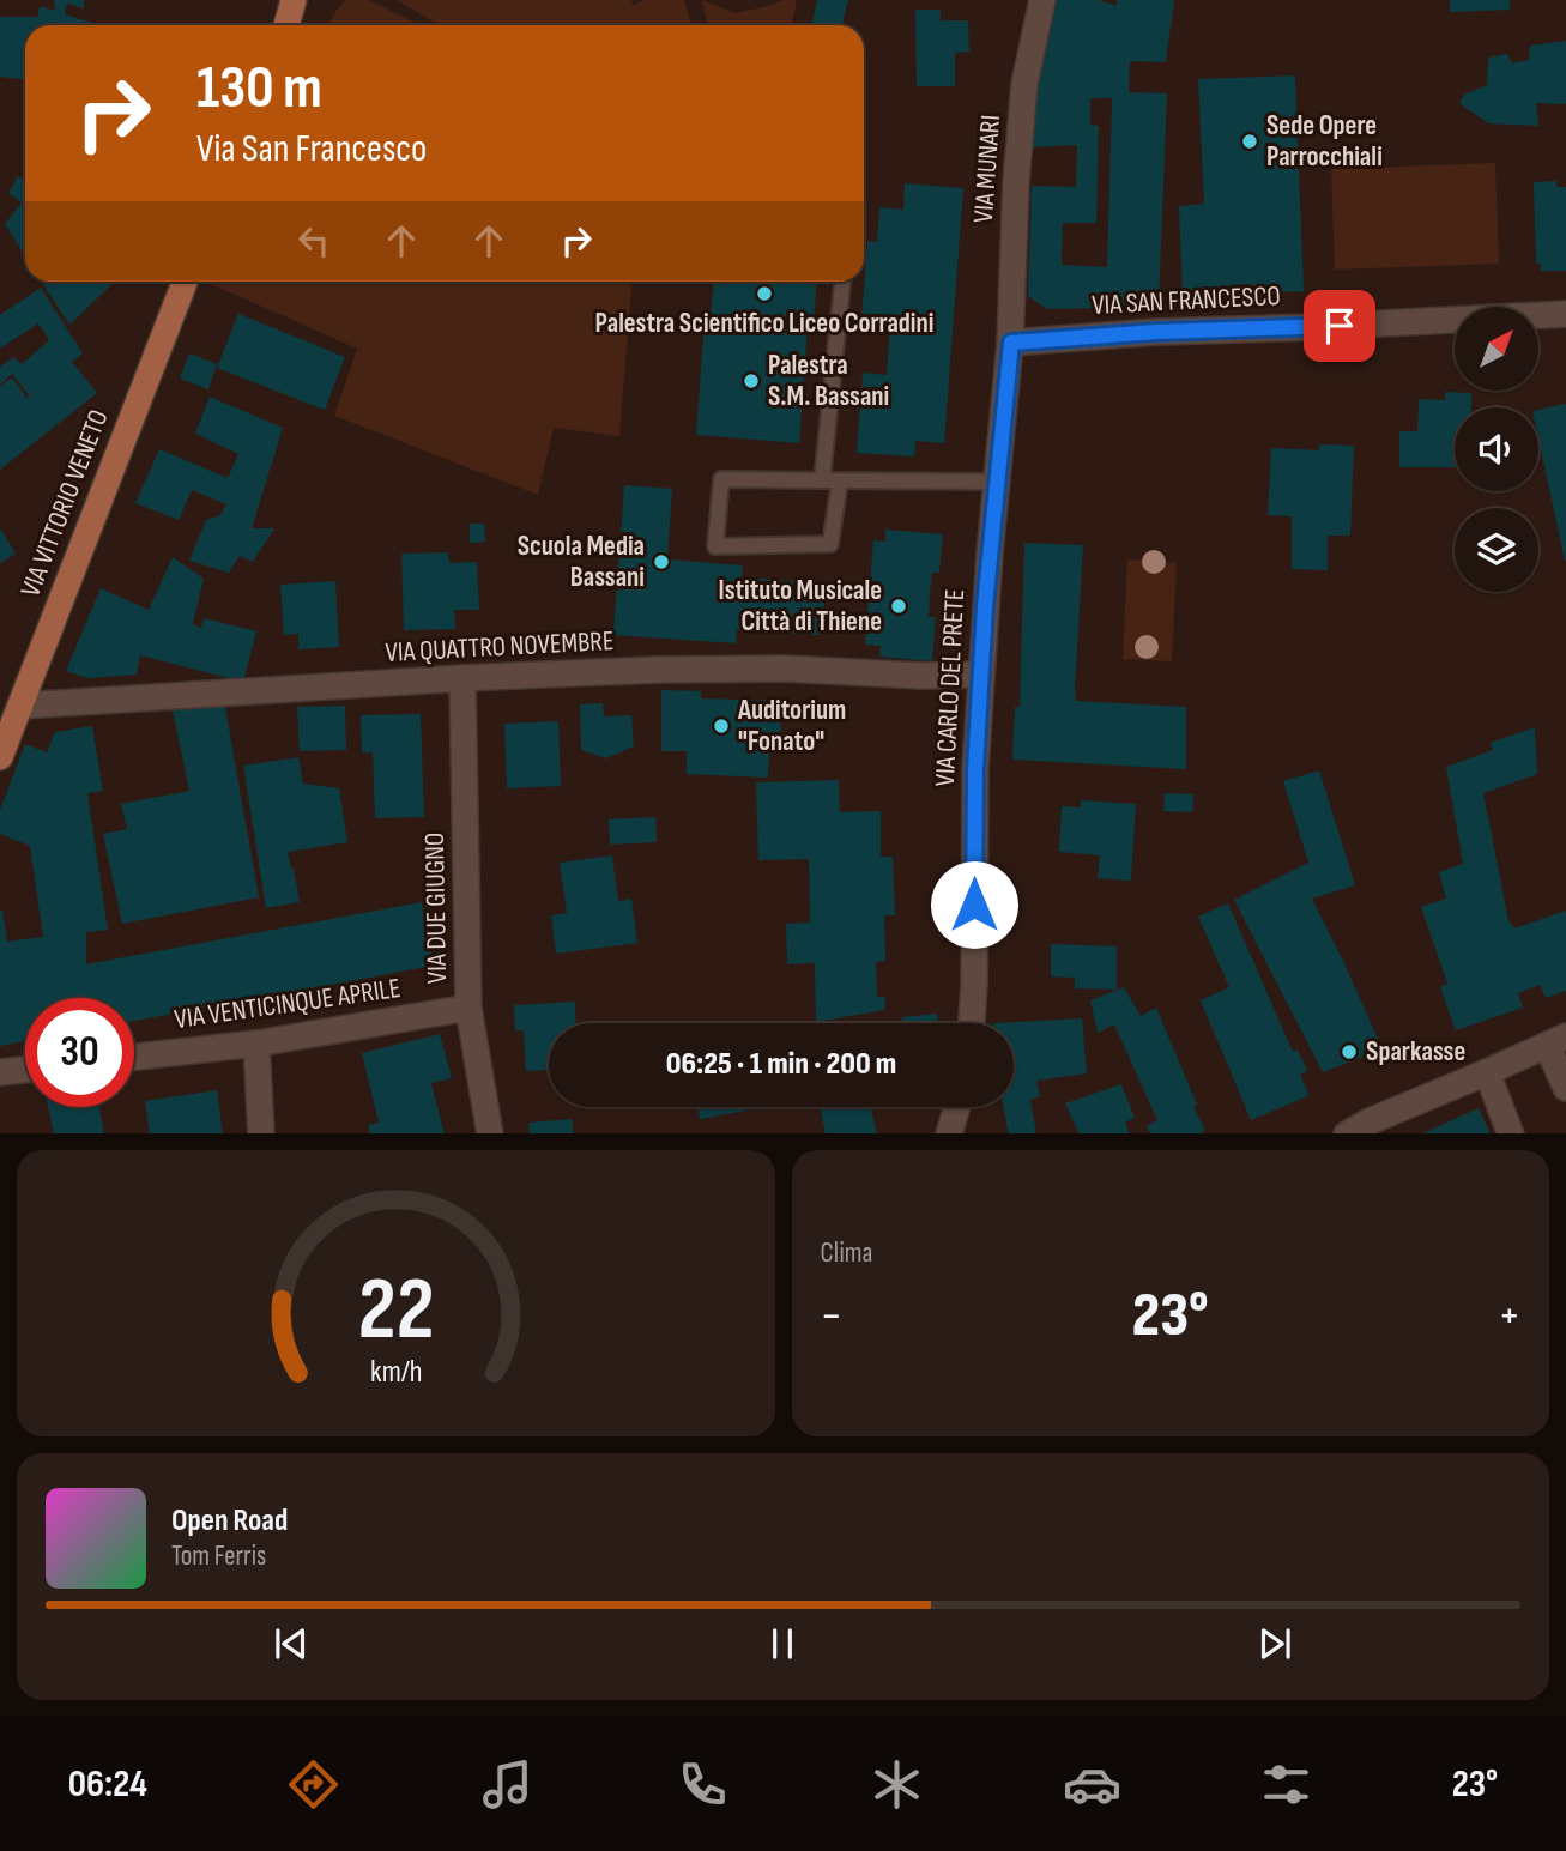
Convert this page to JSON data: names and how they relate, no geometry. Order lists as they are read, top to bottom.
{
  "streets": {
    "main road": ["VIA VITTORIO VENETO"],
    "street": [
      "VIA MUNARI",
      "VIA SAN FRANCESCO",
      "VIA QUATTRO NOVEMBRE",
      "VIA CARLO DEL PRETE",
      "VIA DUE GIUGNO",
      "VIA VENTICINQUE APRILE"
    ]
  },
  "crossings": [
    ["VIA MUNARI", "VIA SAN FRANCESCO"],
    ["VIA MUNARI", "VIA CARLO DEL PRETE"],
    ["VIA SAN FRANCESCO", "VIA CARLO DEL PRETE"],
    ["VIA VITTORIO VENETO", "VIA QUATTRO NOVEMBRE"],
    ["VIA QUATTRO NOVEMBRE", "VIA CARLO DEL PRETE"],
    ["VIA QUATTRO NOVEMBRE", "VIA DUE GIUGNO"],
    ["VIA DUE GIUGNO", "VIA VENTICINQUE APRILE"]
  ],
  "places": [
    "Sede Opere Parrocchiali",
    "Palestra Scientifico Liceo Corradini",
    "Palestra S.M. Bassani",
    "Scuola Media Bassani",
    "Istituto Musicale Città di Thiene",
    "Auditorium \"Fonato\"",
    "Sparkasse"
  ],
  "north": "top right",
  "page": {
    "turn": ["130 m", "Via San Francesco"],
    "limit": "30",
    "trip": "06:25 · 1 min · 200 m",
    "tile": "Clima",
    "heat": ["−", "23°", "+"],
    "song": ["Open Road", "Tom Ferris"],
    "tabs": ["06:24", "23°"],
    "gauge": ["22", "km/h"]
  }
}
